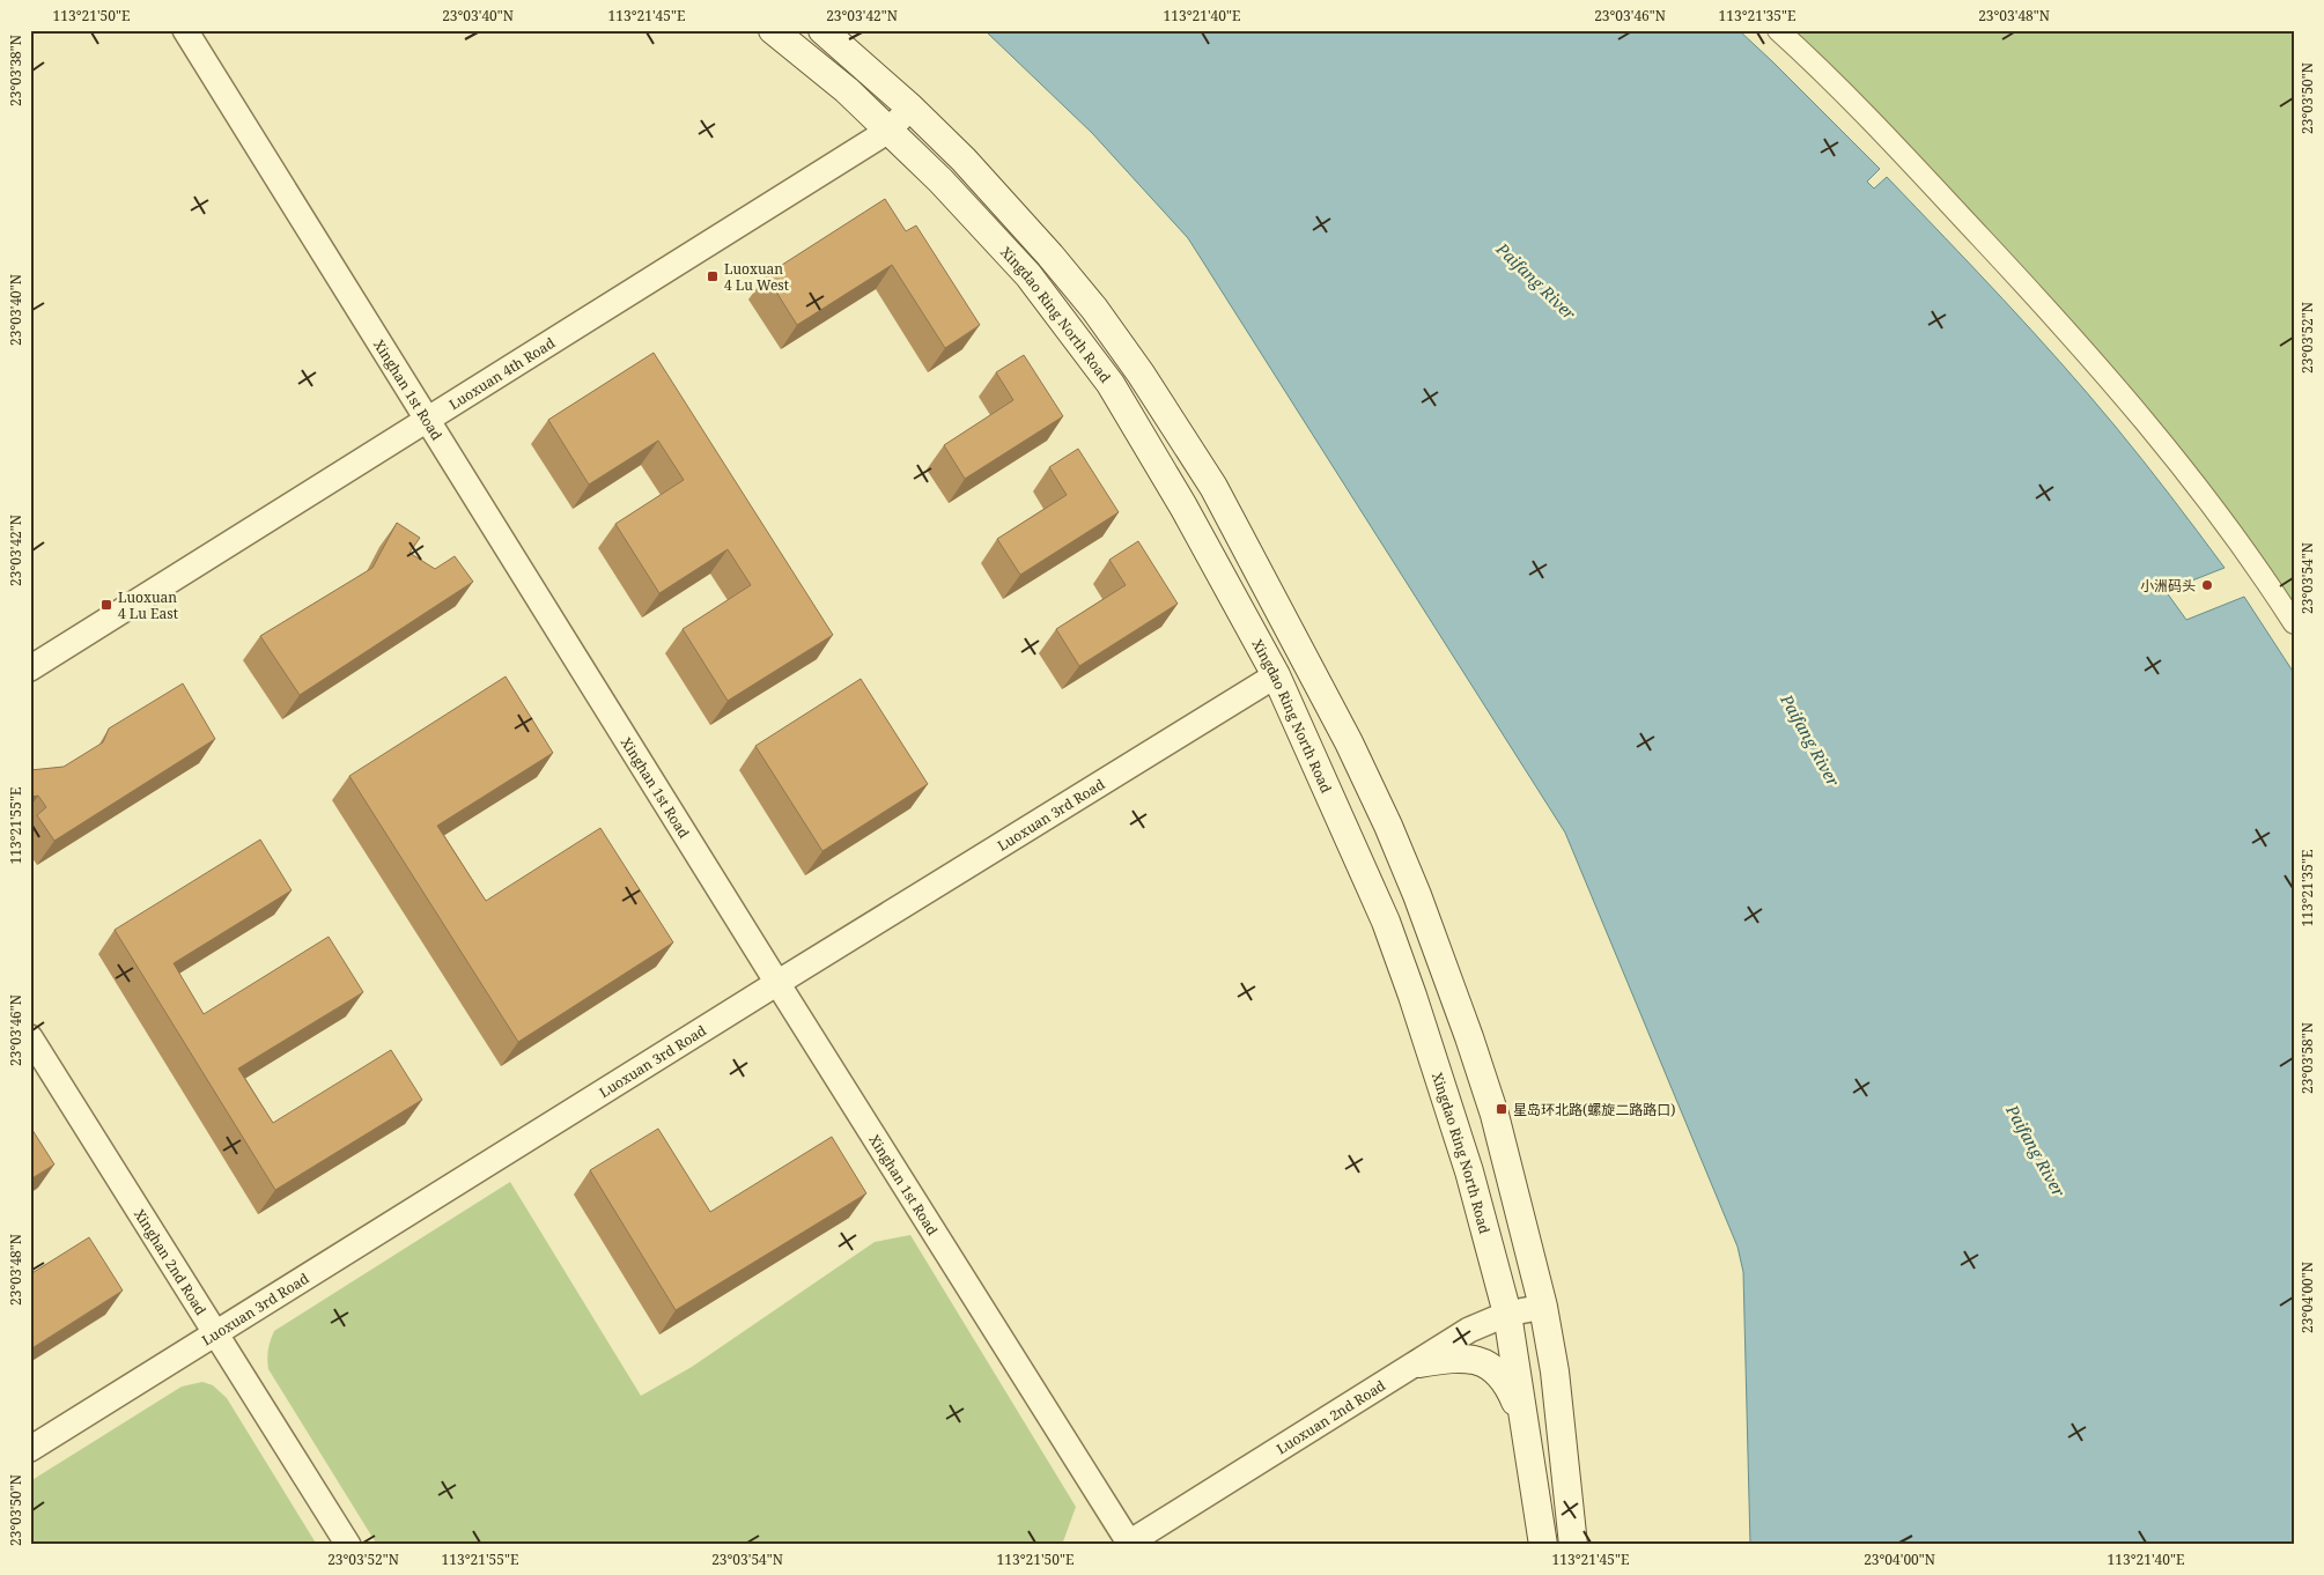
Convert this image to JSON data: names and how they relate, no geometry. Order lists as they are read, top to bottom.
{
  "streets": {
    "main road": ["Xingdao Ring North Road"],
    "street": [
      "Luoxuan 4th Road",
      "Xinghan 1st Road",
      "Luoxuan 3rd Road",
      "Xinghan 2nd Road",
      "Luoxuan 2nd Road"
    ]
  },
  "crossings": [
    ["Xingdao Ring North Road", "Luoxuan 4th Road"],
    ["Xingdao Ring North Road", "Luoxuan 3rd Road"],
    ["Xingdao Ring North Road", "Luoxuan 2nd Road"],
    ["Luoxuan 4th Road", "Xinghan 1st Road"],
    ["Xinghan 1st Road", "Luoxuan 3rd Road"],
    ["Xinghan 1st Road", "Luoxuan 2nd Road"],
    ["Luoxuan 3rd Road", "Xinghan 2nd Road"]
  ],
  "water": ["Paifang River"],
  "places": {
    "transit": ["Luoxuan 4 Lu West", "Luoxuan 4 Lu East", "星岛环北路(螺旋二路路口)"],
    "other": ["小洲码头"]
  },
  "coordinates": [
    "113°21'50\"E",
    "23°03'40\"N",
    "113°21'45\"E",
    "23°03'42\"N",
    "113°21'40\"E",
    "23°03'46\"N",
    "113°21'35\"E",
    "23°03'48\"N",
    "23°03'38\"N",
    "23°03'50\"N",
    "23°03'52\"N",
    "23°03'54\"N",
    "113°21'55\"E",
    "23°03'58\"N",
    "23°04'00\"N"
  ]
}
